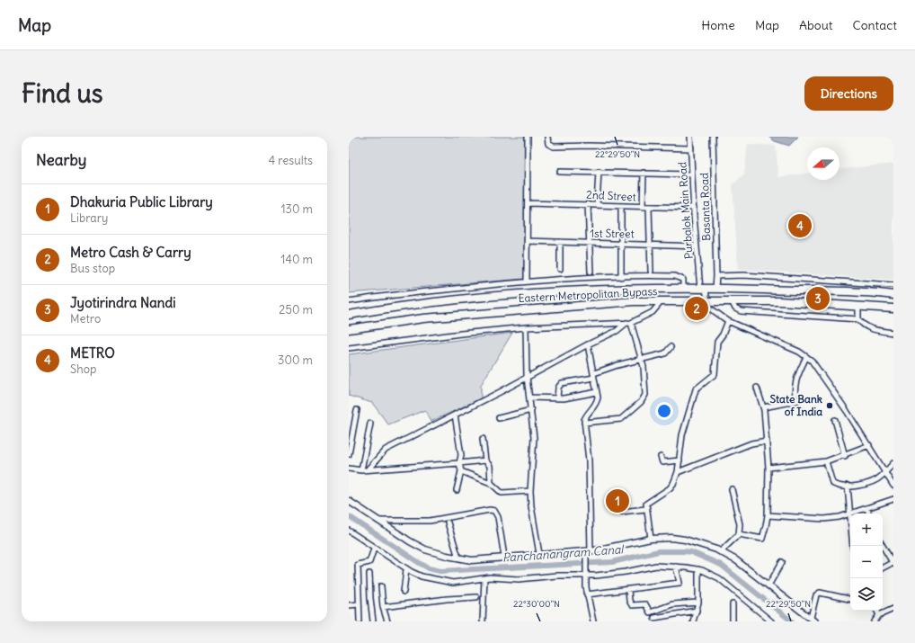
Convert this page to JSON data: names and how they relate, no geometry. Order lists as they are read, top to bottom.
{
  "streets": {
    "main road": ["Eastern Metropolitan Bypass"],
    "street": [
      "2nd Street",
      "Basanta Road",
      "Purbalok Main Road",
      "1st Street"
    ]
  },
  "crossings": [
    ["2nd Street", "Purbalok Main Road"],
    ["Basanta Road", "Eastern Metropolitan Bypass"],
    ["Purbalok Main Road", "1st Street"],
    ["Purbalok Main Road", "Eastern Metropolitan Bypass"]
  ],
  "water": ["Panchanangram Canal"],
  "places": ["State Bank of India"],
  "north": "left",
  "page": {
    "header": "Map",
    "nav": [
      "Home",
      "Map",
      "About",
      "Contact"
    ],
    "buttons": "Directions",
    "title": "Find us",
    "heading": ["Nearby", "4 results"],
    "list": [
      {
        "mark": "1",
        "name": "Dhakuria Public Library",
        "note": "Library",
        "value": "130 m"
      },
      {
        "mark": "2",
        "name": "Metro Cash & Carry",
        "note": "Bus stop",
        "value": "140 m"
      },
      {
        "mark": "3",
        "name": "Jyotirindra Nandi",
        "note": "Metro",
        "value": "250 m"
      },
      {
        "mark": "4",
        "name": "METRO",
        "note": "Shop",
        "value": "300 m"
      }
    ],
    "pins": [
      "4",
      "3",
      "2",
      "1"
    ],
    "map_buttons": ["+", "−"]
  },
  "coordinates": ["22°29'50\"N", "22°30'00\"N"]
}
